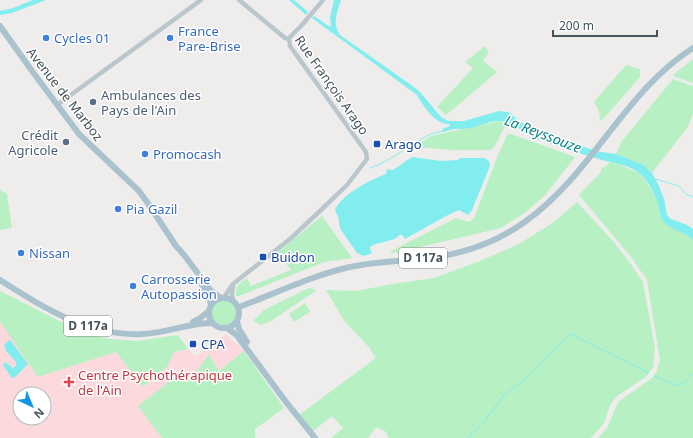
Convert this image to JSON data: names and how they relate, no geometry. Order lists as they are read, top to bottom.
{
  "streets": {
    "main road": ["Avenue de Marboz", "D 117a"],
    "street": ["Rue François Arago"]
  },
  "crossings": [
    ["Avenue de Marboz", "D 117a"]
  ],
  "water": ["La Reyssouze"],
  "places": {
    "other": [
      "Cycles 01",
      "France Pare-Brise",
      "Ambulances des Pays de l'Ain",
      "Crédit Agricole",
      "Promocash",
      "Pia Gazil",
      "Nissan",
      "Carrosserie Autopassion"
    ],
    "transit": ["Arago", "Buidon", "CPA"],
    "health": ["Centre Psychothérapique de l'Ain"]
  },
  "scale_bar": "200 m",
  "north": "bottom right"
}
